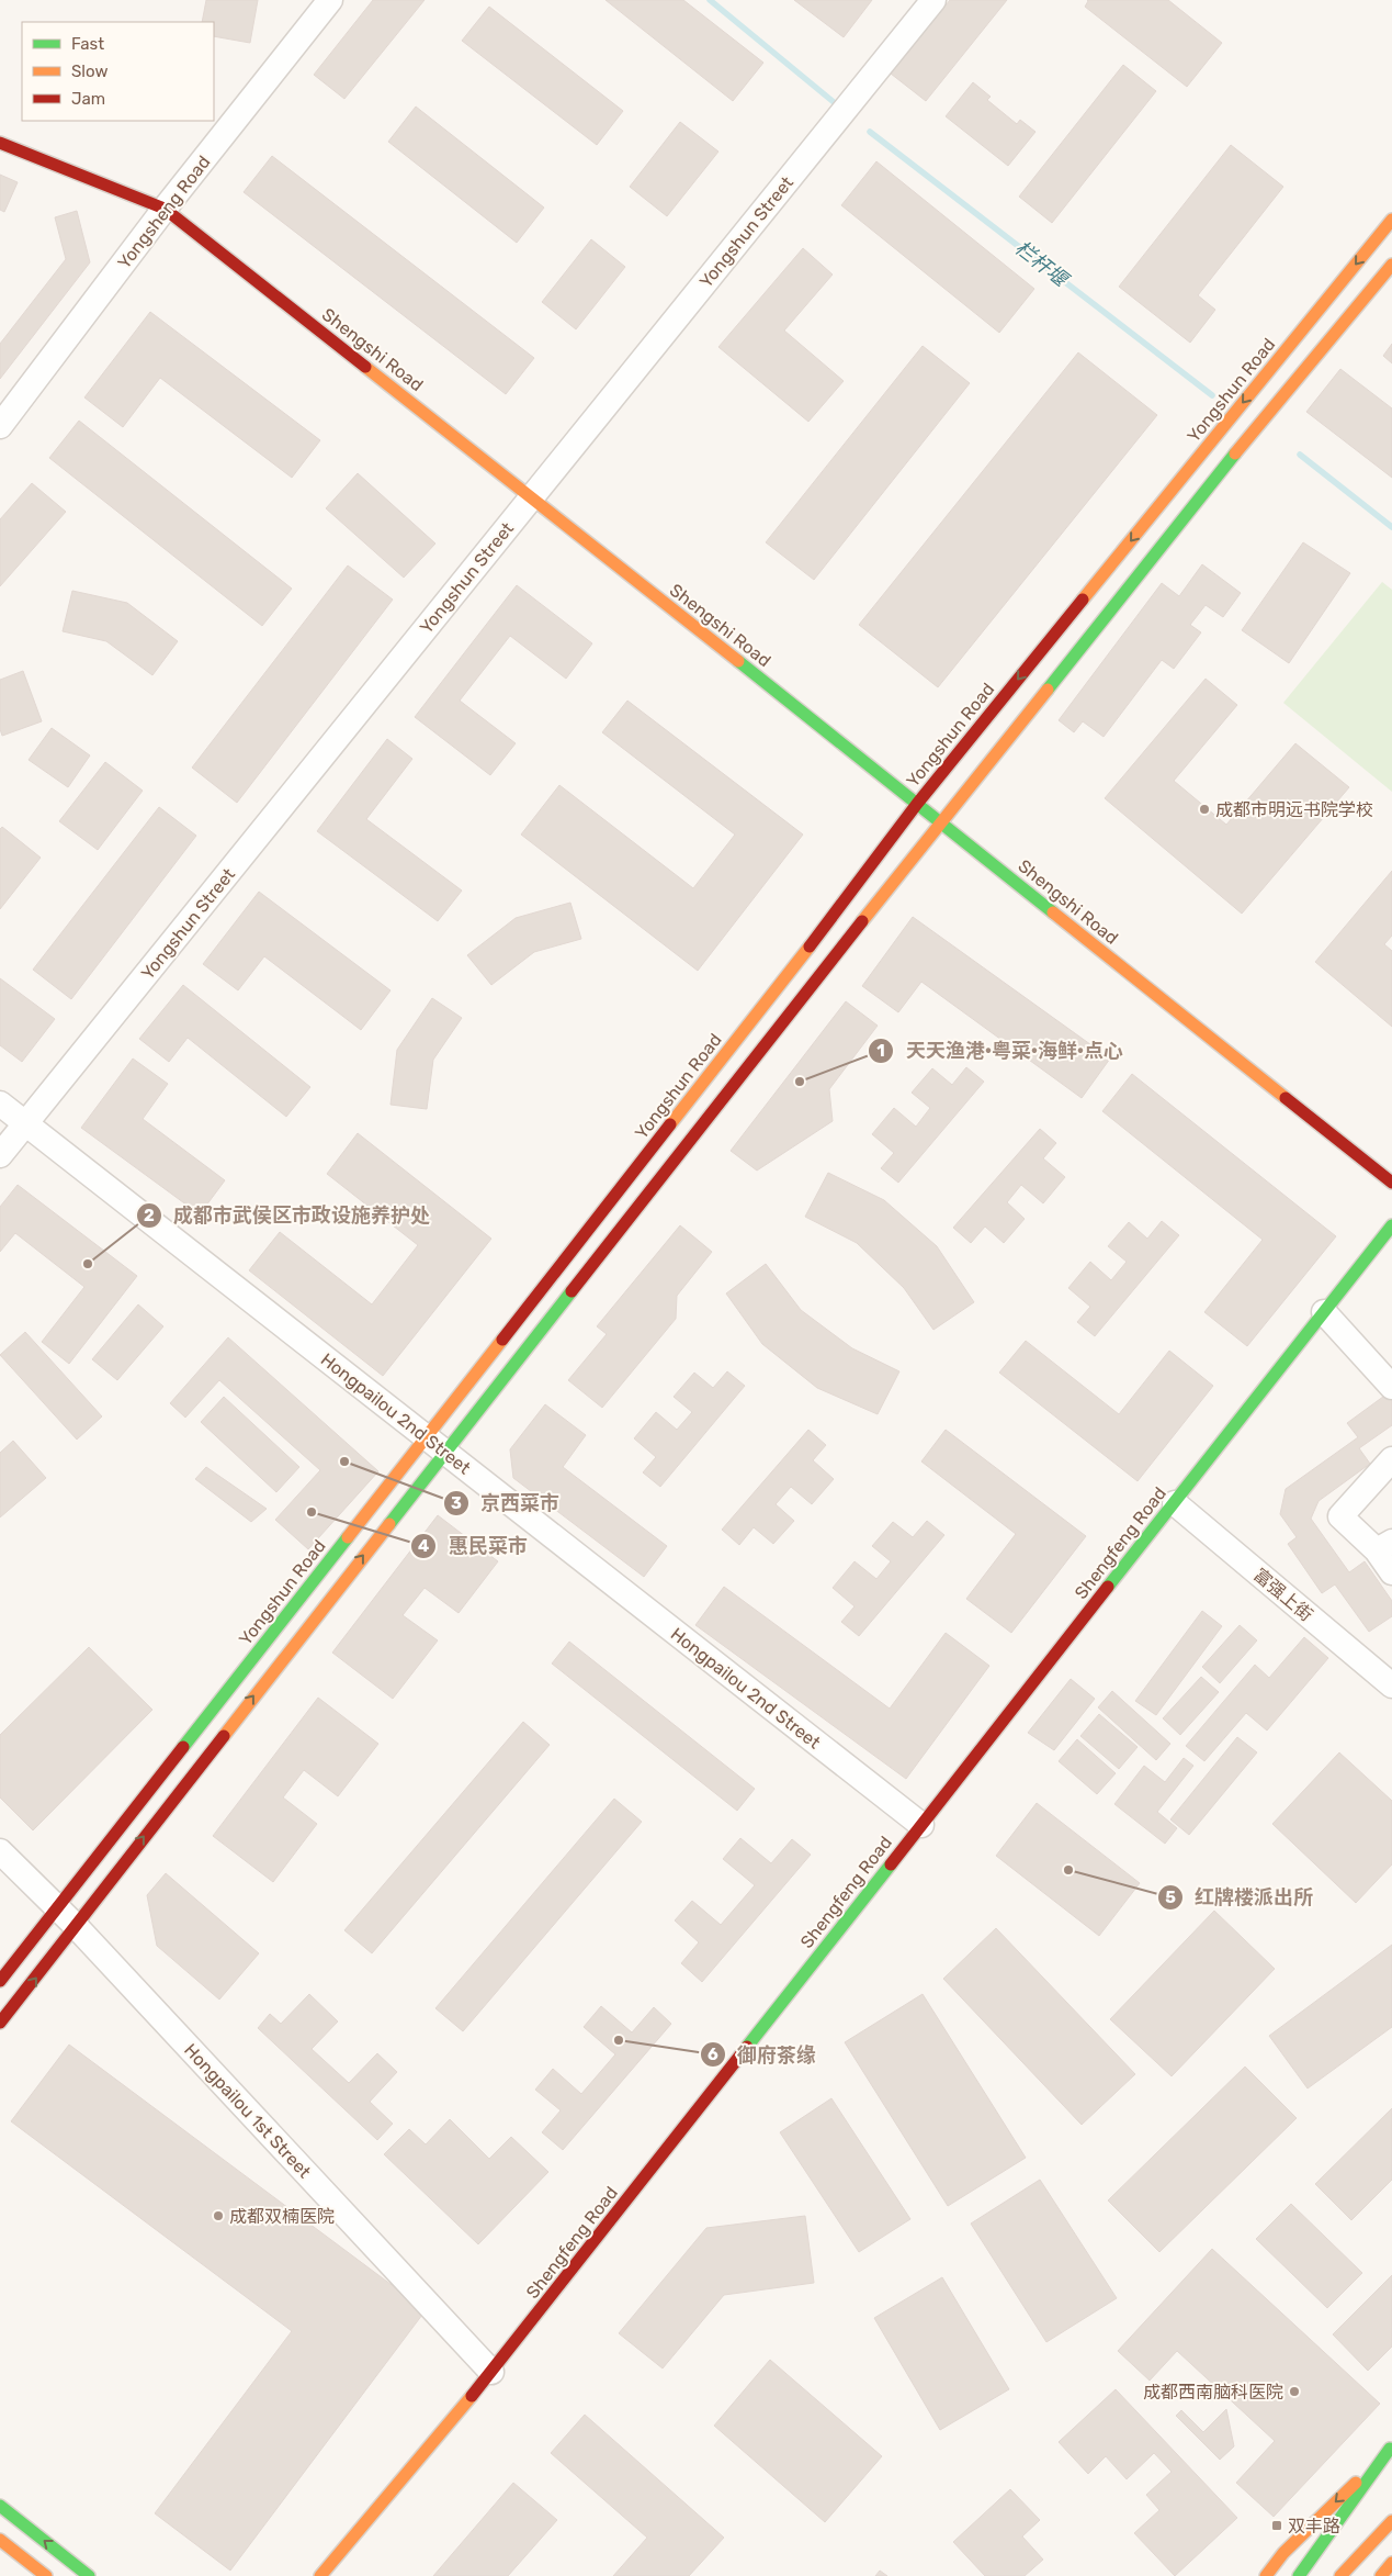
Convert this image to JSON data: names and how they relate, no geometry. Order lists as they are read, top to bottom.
{
  "streets": {
    "main road": ["Shengshi Road", "Yongshun Road", "Shengfeng Road"],
    "street": [
      "Yongsheng Road",
      "Yongshun Street",
      "Hongpailou 2nd Street",
      "富强上街",
      "Hongpailou 1st Street"
    ]
  },
  "crossings": [
    ["Yongsheng Road", "Shengshi Road"],
    ["Yongshun Street", "Shengshi Road"],
    ["Yongshun Street", "Hongpailou 2nd Street"],
    ["Shengshi Road", "Yongshun Road"],
    ["Yongshun Road", "Hongpailou 2nd Street"],
    ["Yongshun Road", "Hongpailou 1st Street"],
    ["Hongpailou 2nd Street", "Shengfeng Road"],
    ["Shengfeng Road", "富强上街"],
    ["Shengfeng Road", "Hongpailou 1st Street"]
  ],
  "water": ["栏杆堰"],
  "places": {
    "other": [
      "成都市明远书院学校",
      "天天渔港·粤菜·海鲜·点心",
      "成都市武侯区市政设施养护处",
      "京西菜市",
      "惠民菜市",
      "红牌楼派出所",
      "御府茶缘",
      "成都双楠医院",
      "成都西南脑科医院"
    ],
    "transit": ["双丰路"]
  },
  "legend": ["Fast", "Slow", "Jam"]
}
